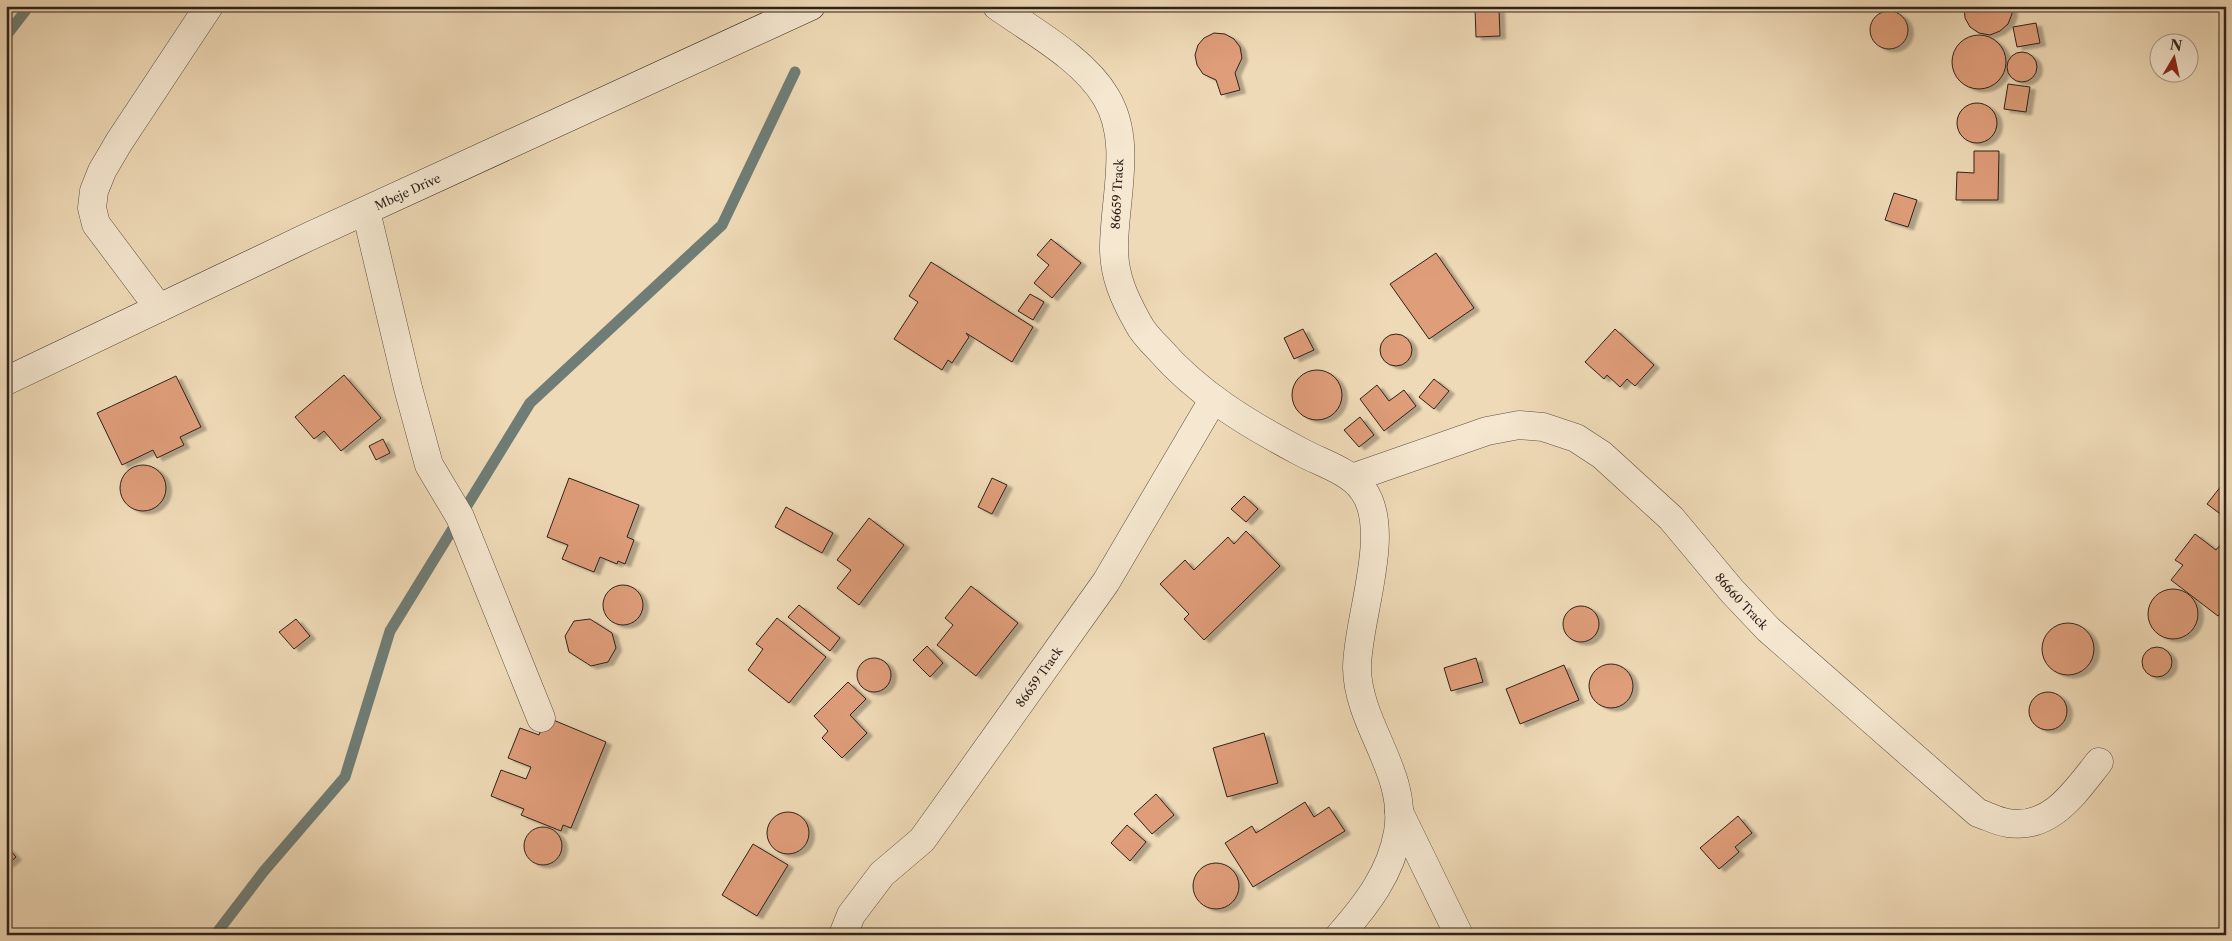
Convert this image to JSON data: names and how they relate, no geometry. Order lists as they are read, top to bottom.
{
  "streets": {
    "street": ["Mbeje Drive", "86659 Track", "86660 Track"]
  },
  "crossings": [
    ["86659 Track", "86660 Track"]
  ],
  "north": "top"
}
